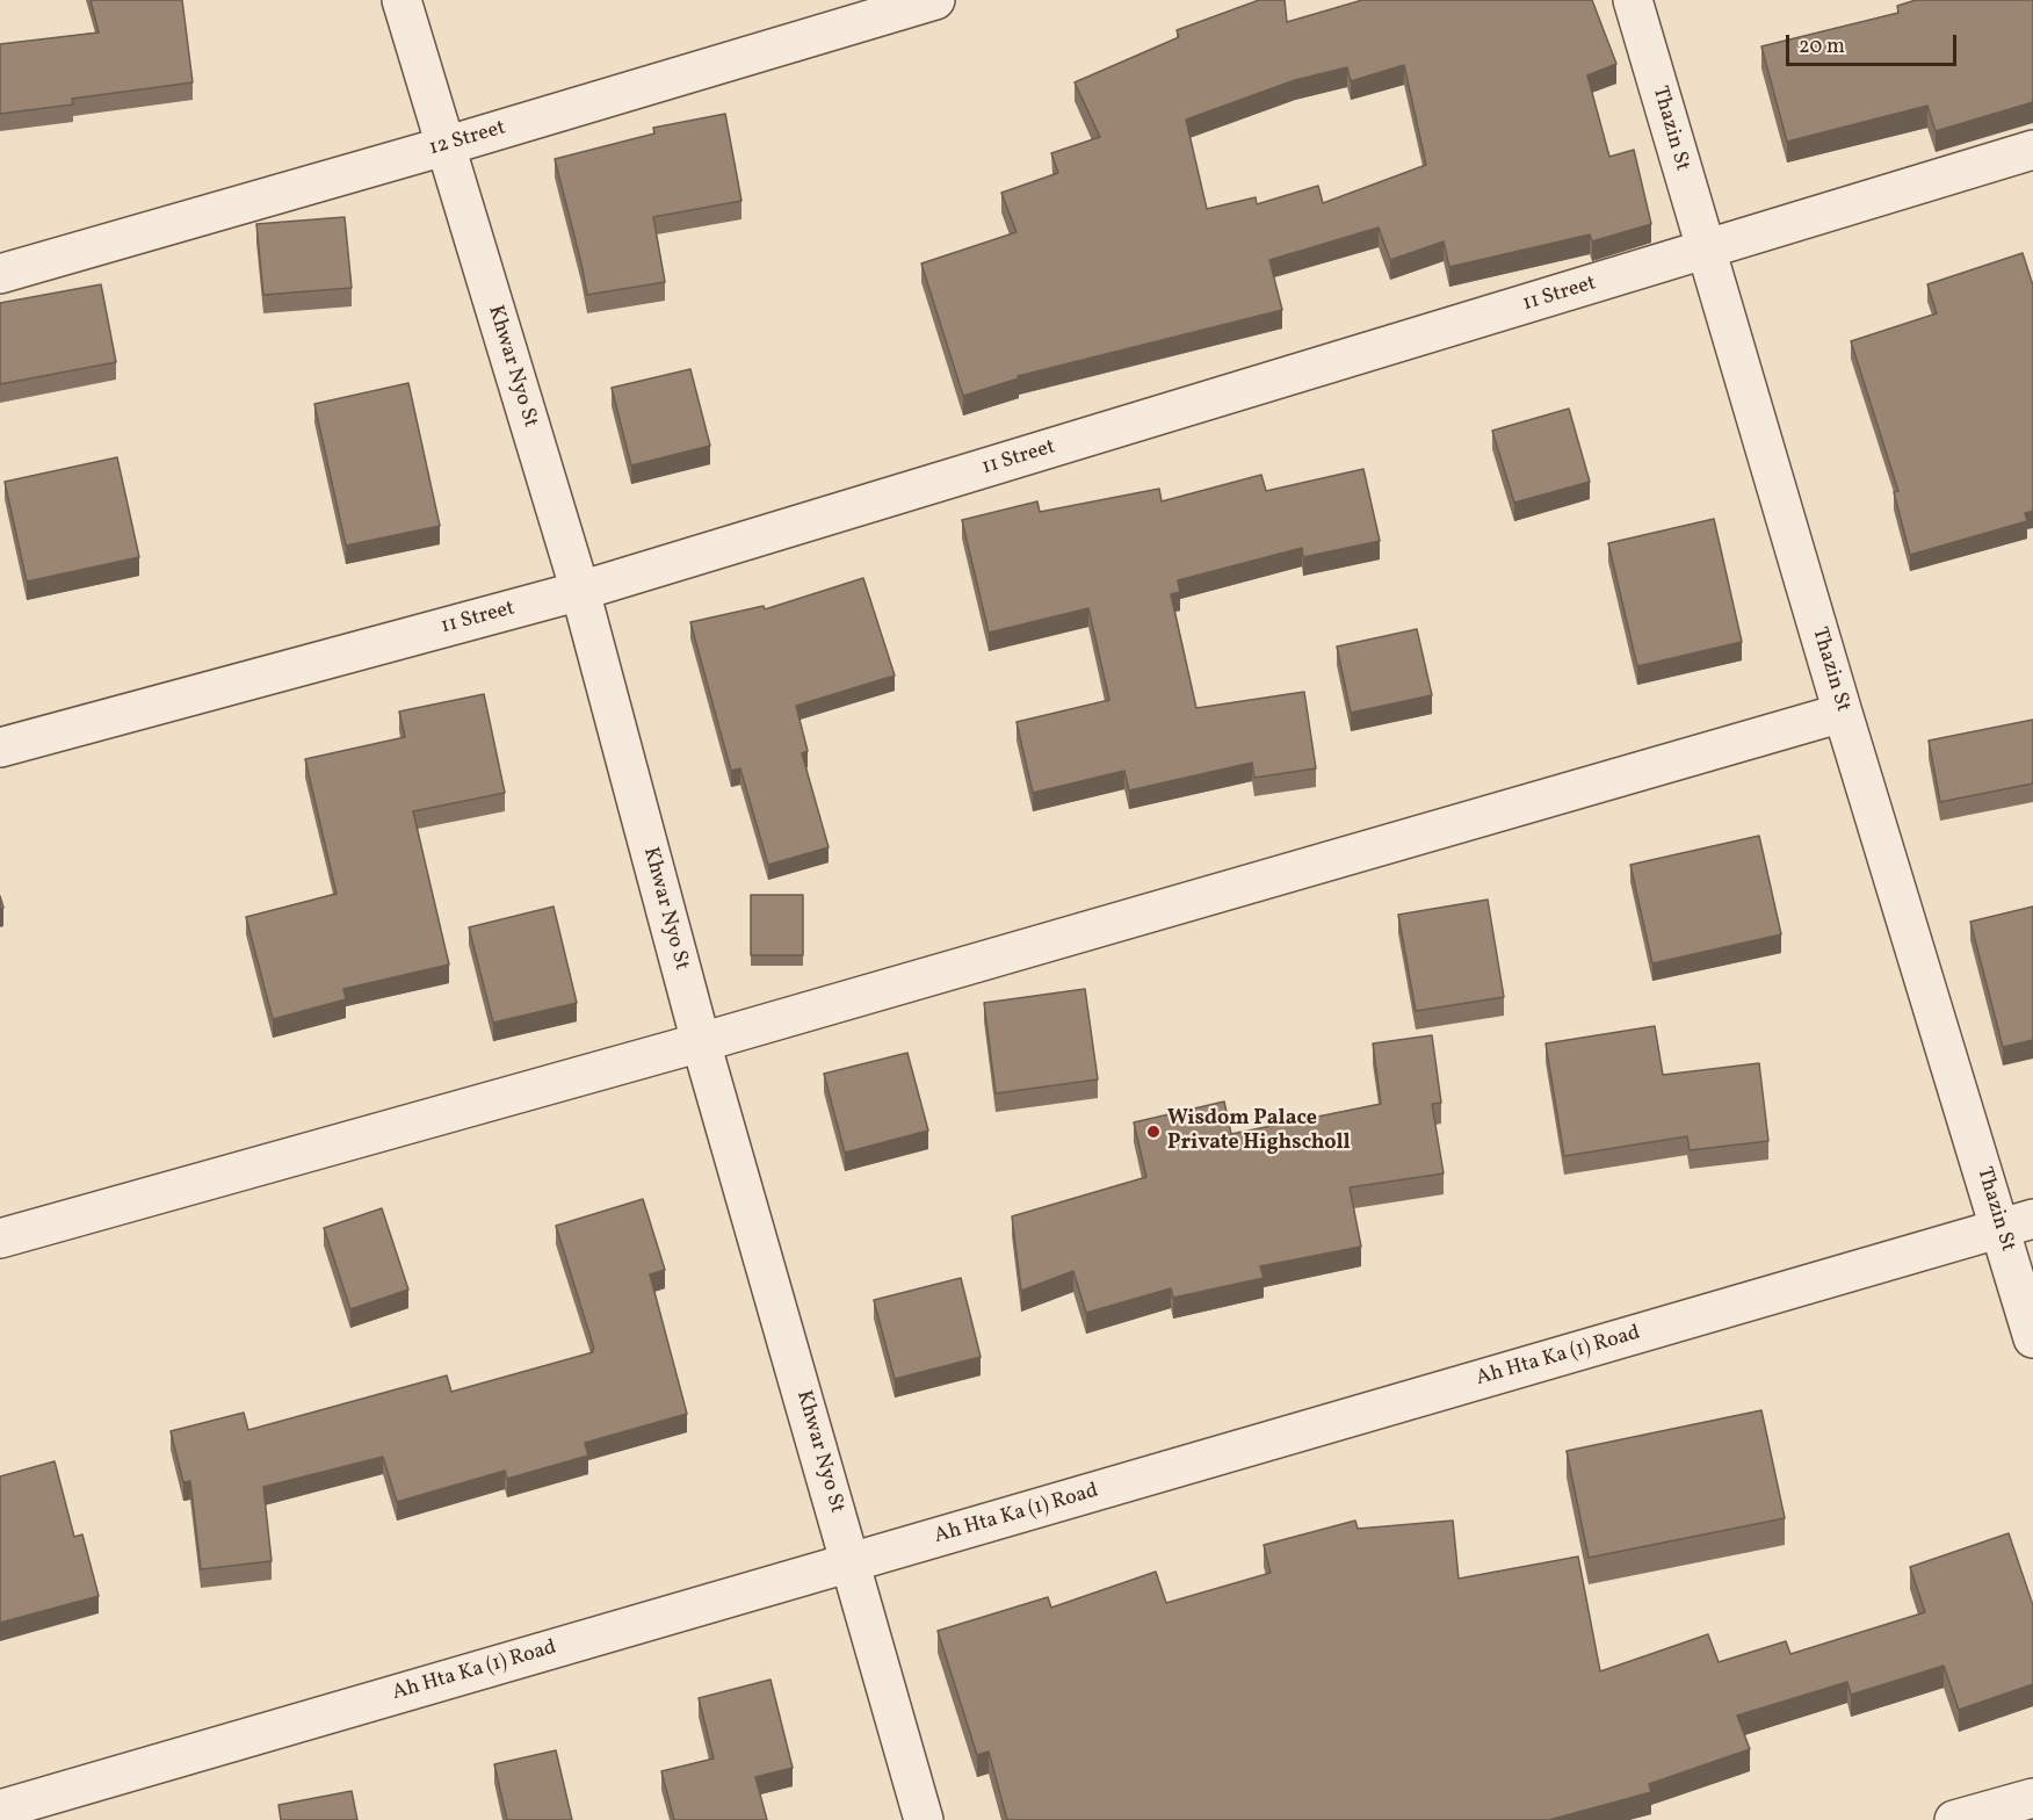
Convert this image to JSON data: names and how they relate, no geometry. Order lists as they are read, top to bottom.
{
  "streets": {
    "street": [
      "Thazin St",
      "12 Street",
      "11 Street",
      "Khwar Nyo St",
      "Ah Hta Ka (1) Road"
    ]
  },
  "crossings": [
    ["Thazin St", "11 Street"],
    ["Thazin St", "Ah Hta Ka (1) Road"],
    ["12 Street", "Khwar Nyo St"],
    ["11 Street", "Khwar Nyo St"],
    ["Khwar Nyo St", "Ah Hta Ka (1) Road"]
  ],
  "places": ["Wisdom Palace Private Highscholl"],
  "scale_bar": "20 m"
}
